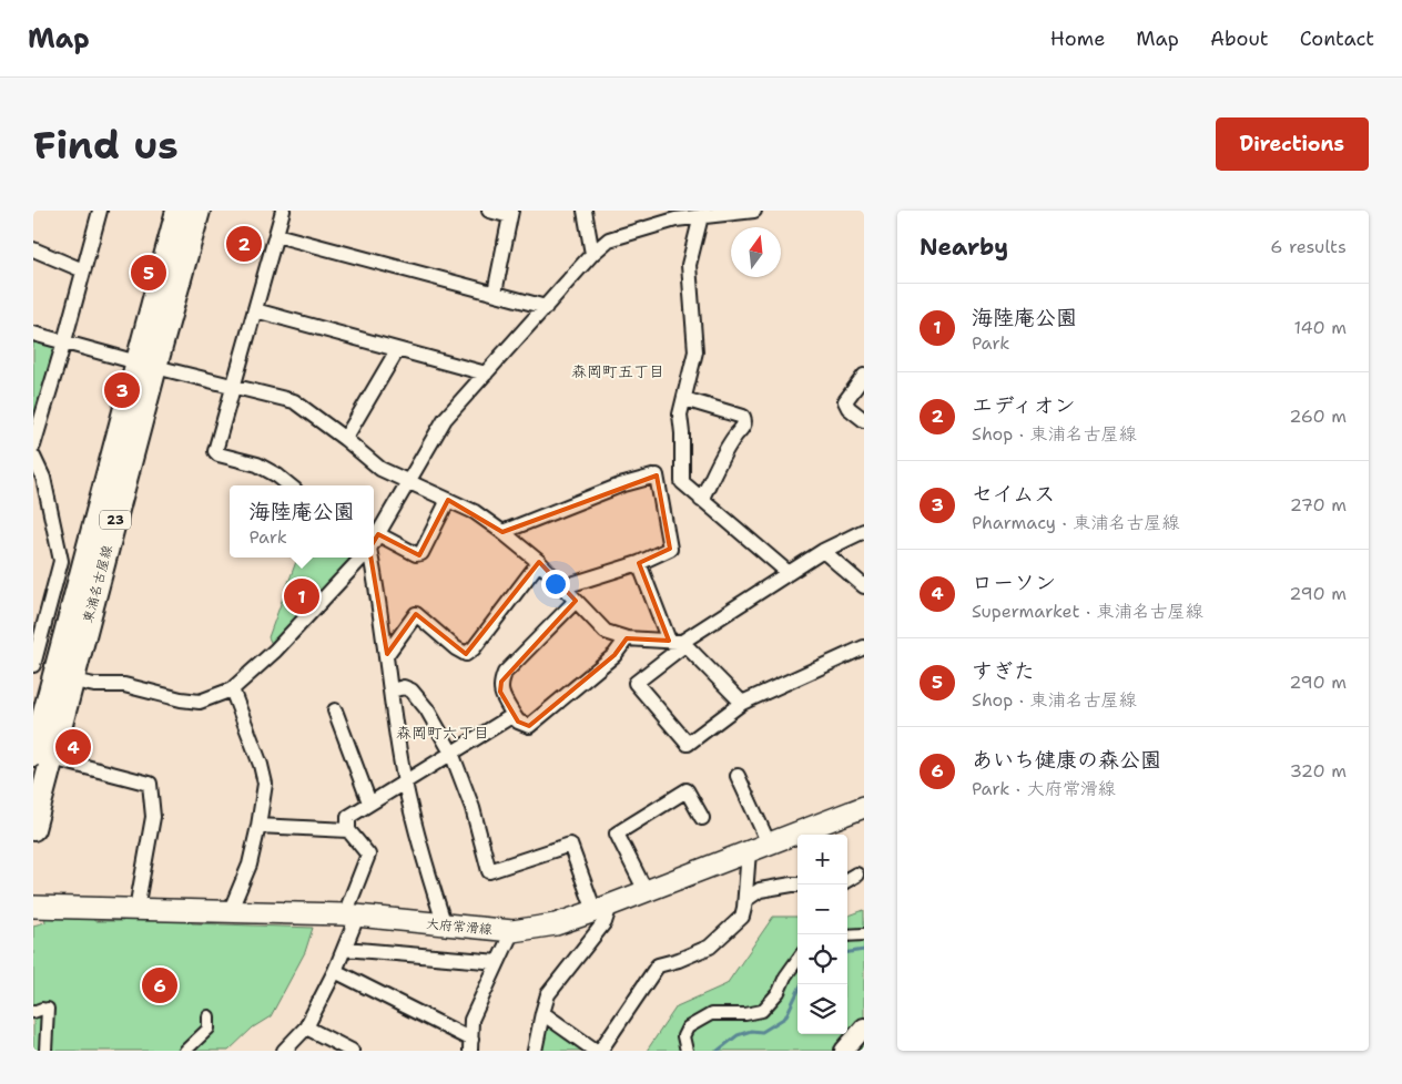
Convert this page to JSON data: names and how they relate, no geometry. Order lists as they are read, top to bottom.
{
  "streets": {
    "main road": ["23", "東浦名古屋線", "大府常滑線"]
  },
  "districts": ["森岡町五丁目", "森岡町六丁目"],
  "north": "top",
  "page": {
    "header": "Map",
    "nav": [
      "Home",
      "Map",
      "About",
      "Contact"
    ],
    "buttons": "Directions",
    "title": "Find us",
    "heading": ["Nearby", "6 results"],
    "pins": [
      "2",
      "5",
      "3",
      "1",
      "4",
      "6"
    ],
    "list": [
      {
        "mark": "1",
        "name": "海陸庵公園",
        "note": "Park",
        "value": "140 m"
      },
      {
        "mark": "2",
        "name": "エディオン",
        "note": "Shop · 東浦名古屋線",
        "value": "260 m"
      },
      {
        "mark": "3",
        "name": "セイムス",
        "note": "Pharmacy · 東浦名古屋線",
        "value": "270 m"
      },
      {
        "mark": "4",
        "name": "ローソン",
        "note": "Supermarket · 東浦名古屋線",
        "value": "290 m"
      },
      {
        "mark": "5",
        "name": "すぎた",
        "note": "Shop · 東浦名古屋線",
        "value": "290 m"
      },
      {
        "mark": "6",
        "name": "あいち健康の森公園",
        "note": "Park · 大府常滑線",
        "value": "320 m"
      }
    ],
    "popup": ["海陸庵公園", "Park"],
    "map_buttons": ["+", "−"]
  }
}
